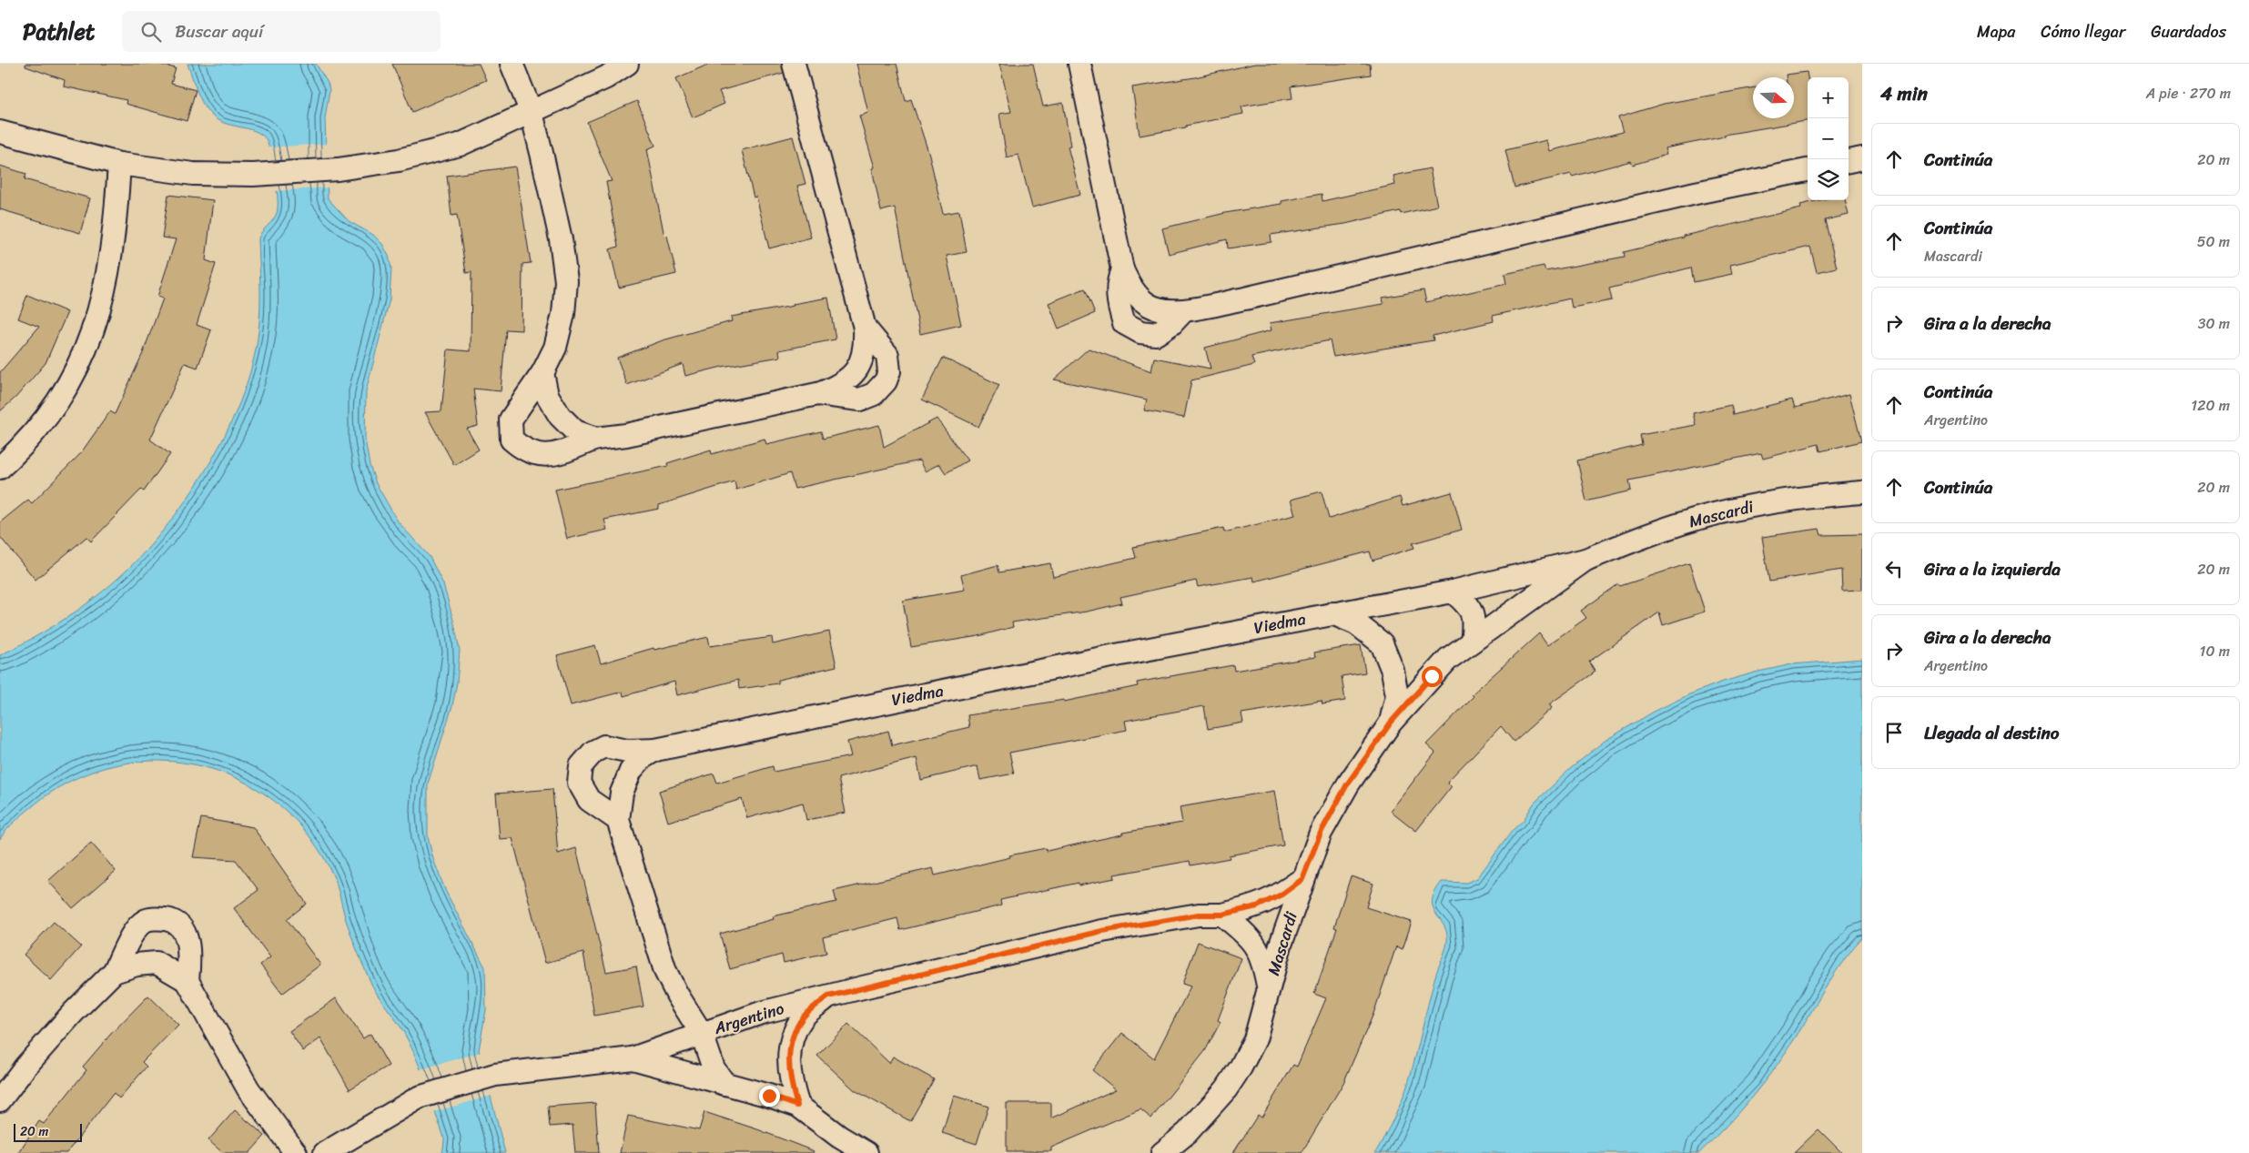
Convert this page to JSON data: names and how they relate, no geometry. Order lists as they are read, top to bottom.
{
  "streets": {
    "street": ["Mascardi", "Viedma", "Argentino"]
  },
  "crossings": [
    ["Mascardi", "Viedma"],
    ["Mascardi", "Argentino"]
  ],
  "scale_bar": "20 m",
  "north": "right",
  "page": {
    "header": "Pathlet",
    "search": "Buscar aquí",
    "nav": ["Mapa", "Cómo llegar", "Guardados"],
    "heading": ["4 min", "A pie · 270 m"],
    "map_buttons": ["+", "−"],
    "list": [
      ["Continúa", "20 m"],
      ["Continúa", "Mascardi", "50 m"],
      ["Gira a la derecha", "30 m"],
      ["Continúa", "Argentino", "120 m"],
      ["Continúa", "20 m"],
      ["Gira a la izquierda", "20 m"],
      ["Gira a la derecha", "Argentino", "10 m"],
      "Llegada al destino"
    ],
    "scale": "20 m"
  }
}
